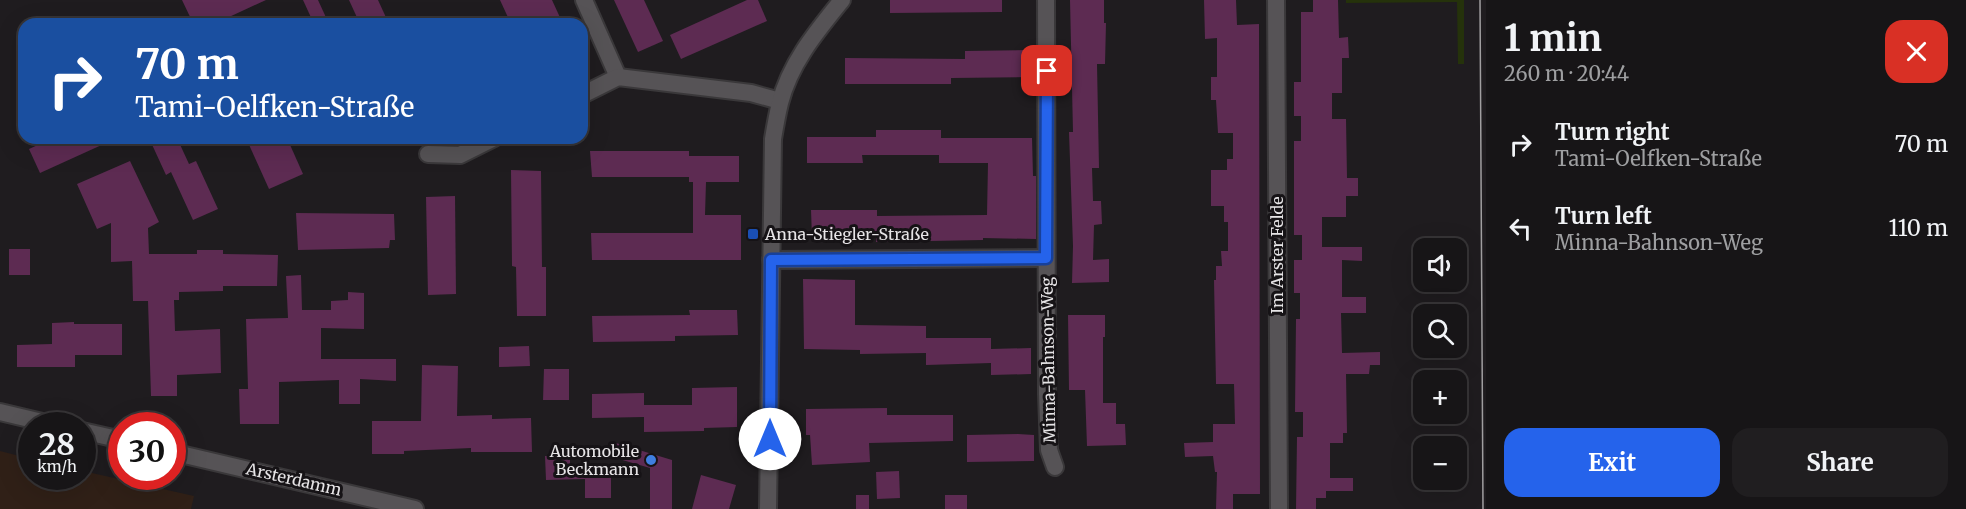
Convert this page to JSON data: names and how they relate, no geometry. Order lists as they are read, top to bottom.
{
  "streets": {
    "street": ["Im Arster Felde", "Minna-Bahnson-Weg", "Arsterdamm"]
  },
  "places": {
    "transit": ["Anna-Stiegler-Straße"],
    "other": ["Automobile Beckmann"]
  },
  "page": {
    "heading": ["1 min", "260 m · 20:44"],
    "turn": ["70 m", "Tami-Oelfken-Straße"],
    "list": [
      {
        "name": "Turn right",
        "note": "Tami-Oelfken-Straße",
        "value": "70 m"
      },
      {
        "name": "Turn left",
        "note": "Minna-Bahnson-Weg",
        "value": "110 m"
      }
    ],
    "map_buttons": ["+", "−"],
    "speed": "28 km/h",
    "limit": "30",
    "buttons": ["Exit", "Share"]
  }
}
